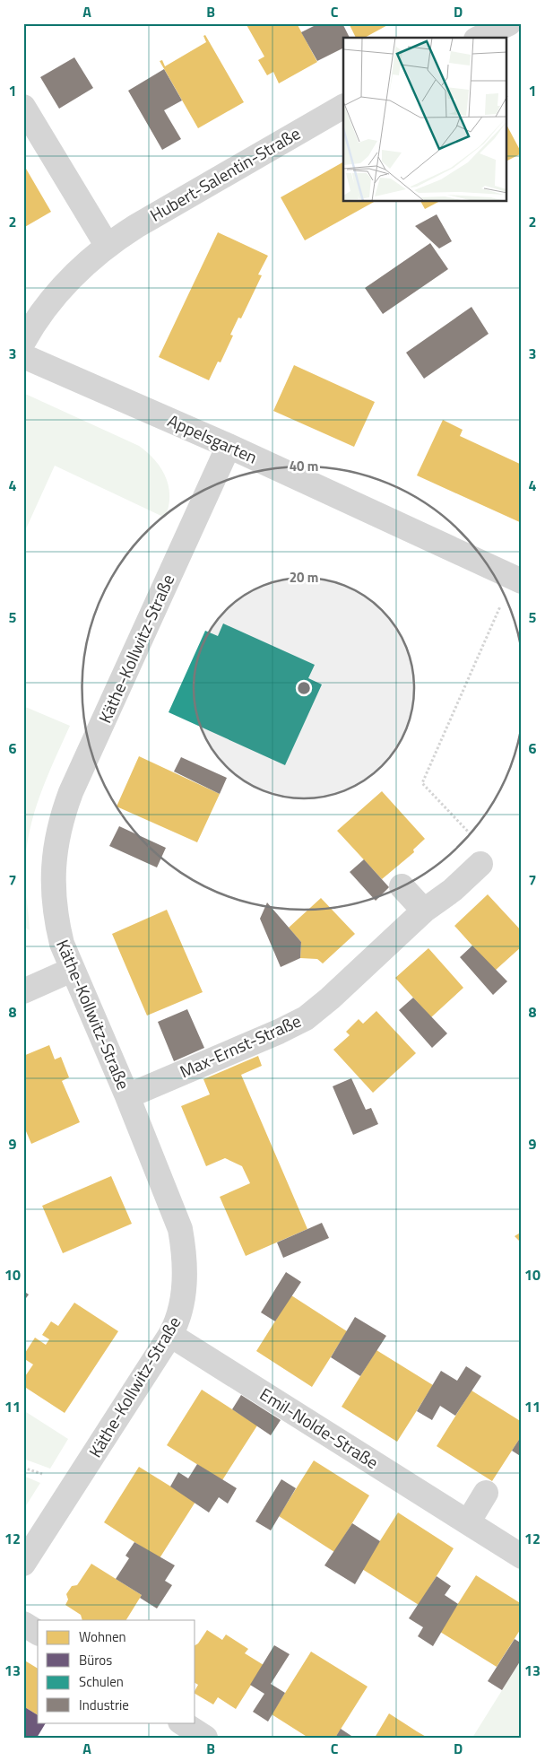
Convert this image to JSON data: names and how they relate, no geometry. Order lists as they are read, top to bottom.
{
  "streets": {
    "street": [
      "Hubert-Salentin-Straße",
      "Appelsgarten",
      "Käthe-Kollwitz-Straße",
      "Max-Ernst-Straße",
      "Emil-Nolde-Straße"
    ]
  },
  "crossings": [
    ["Appelsgarten", "Käthe-Kollwitz-Straße"],
    ["Käthe-Kollwitz-Straße", "Max-Ernst-Straße"],
    ["Käthe-Kollwitz-Straße", "Emil-Nolde-Straße"]
  ],
  "legend": [
    "Wohnen",
    "Büros",
    "Schulen",
    "Industrie"
  ],
  "grid": {
    "columns": [
      "A",
      "B",
      "C",
      "D"
    ],
    "rows": [
      "1",
      "2",
      "3",
      "4",
      "5",
      "6",
      "7",
      "8",
      "9",
      "10",
      "11",
      "12",
      "13"
    ]
  },
  "rings": ["40 m", "20 m"]
}
